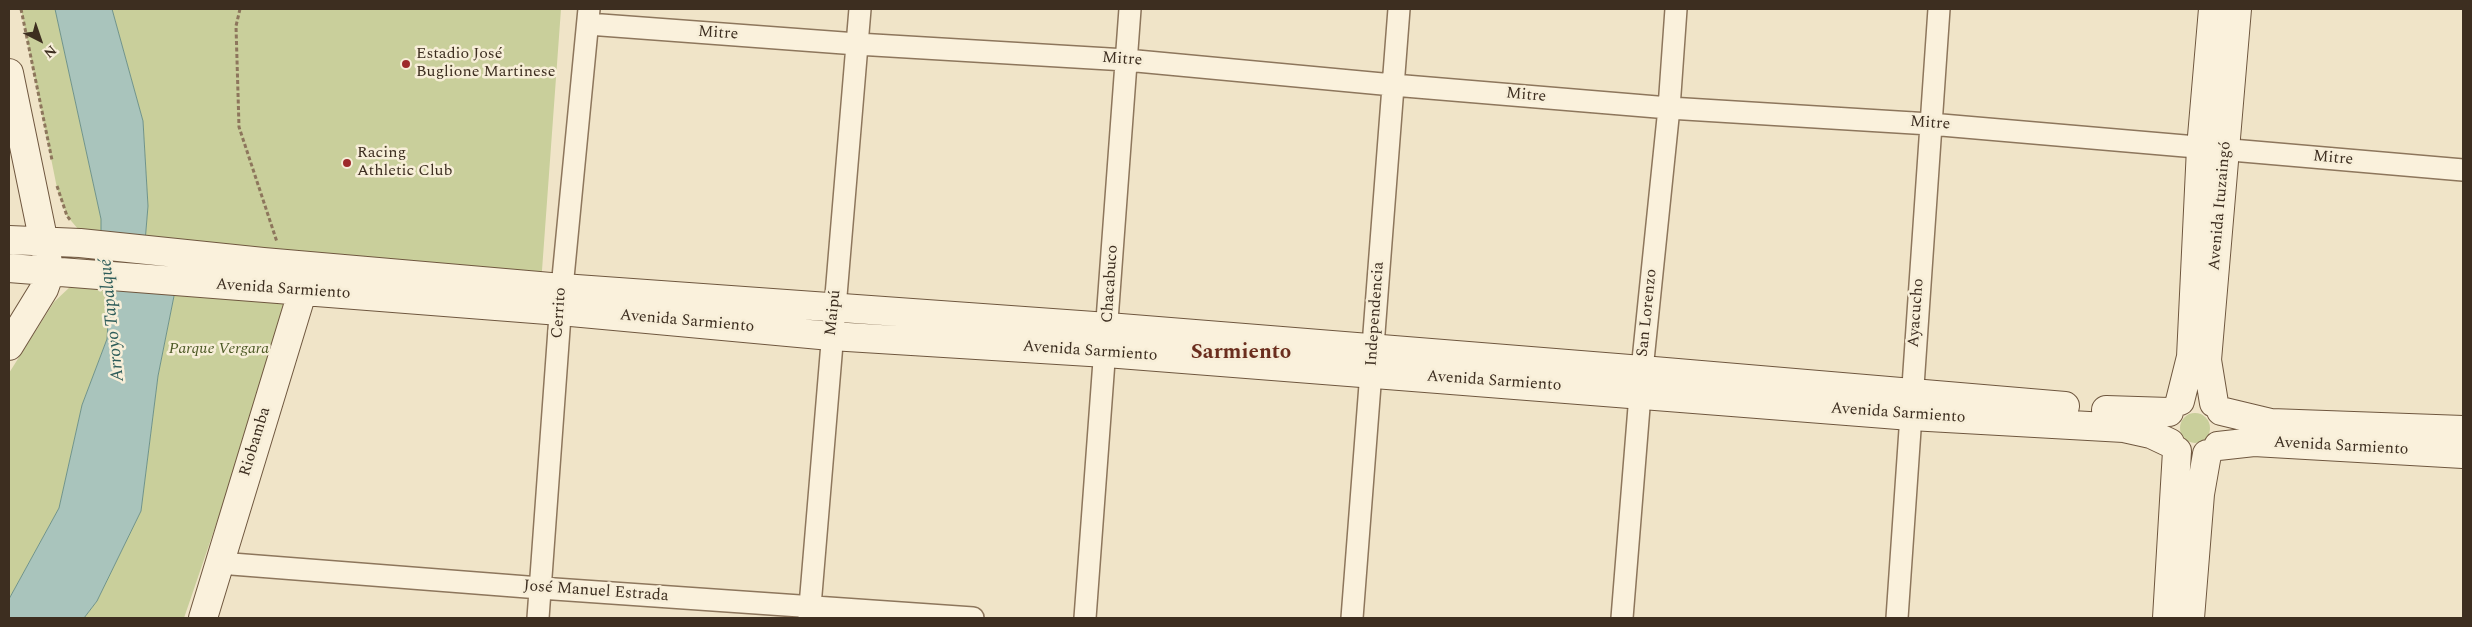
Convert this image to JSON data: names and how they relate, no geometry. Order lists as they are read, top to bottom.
{
  "streets": {
    "main road": ["Avenida Ituzaingó", "Avenida Sarmiento", "Riobamba"],
    "street": [
      "Mitre",
      "Chacabuco",
      "Cerrito",
      "Maipú",
      "San Lorenzo",
      "Ayacucho",
      "Independencia",
      "José Manuel Estrada"
    ]
  },
  "crossings": [
    ["Mitre", "Avenida Ituzaingó"],
    ["Mitre", "Chacabuco"],
    ["Mitre", "Cerrito"],
    ["Mitre", "Maipú"],
    ["Mitre", "San Lorenzo"],
    ["Mitre", "Ayacucho"],
    ["Mitre", "Independencia"],
    ["Avenida Ituzaingó", "Avenida Sarmiento"],
    ["Chacabuco", "Avenida Sarmiento"],
    ["Avenida Sarmiento", "Cerrito"],
    ["Avenida Sarmiento", "Maipú"],
    ["Avenida Sarmiento", "San Lorenzo"],
    ["Avenida Sarmiento", "Ayacucho"],
    ["Avenida Sarmiento", "Independencia"],
    ["Avenida Sarmiento", "Riobamba"],
    ["Cerrito", "José Manuel Estrada"],
    ["Maipú", "José Manuel Estrada"],
    ["Riobamba", "José Manuel Estrada"]
  ],
  "districts": ["Sarmiento"],
  "water": ["Arroyo Tapalqué"],
  "parks": ["Parque Vergara"],
  "places": ["Estadio José Buglione Martinese", "Racing Athletic Club"],
  "north": "bottom right"
}
